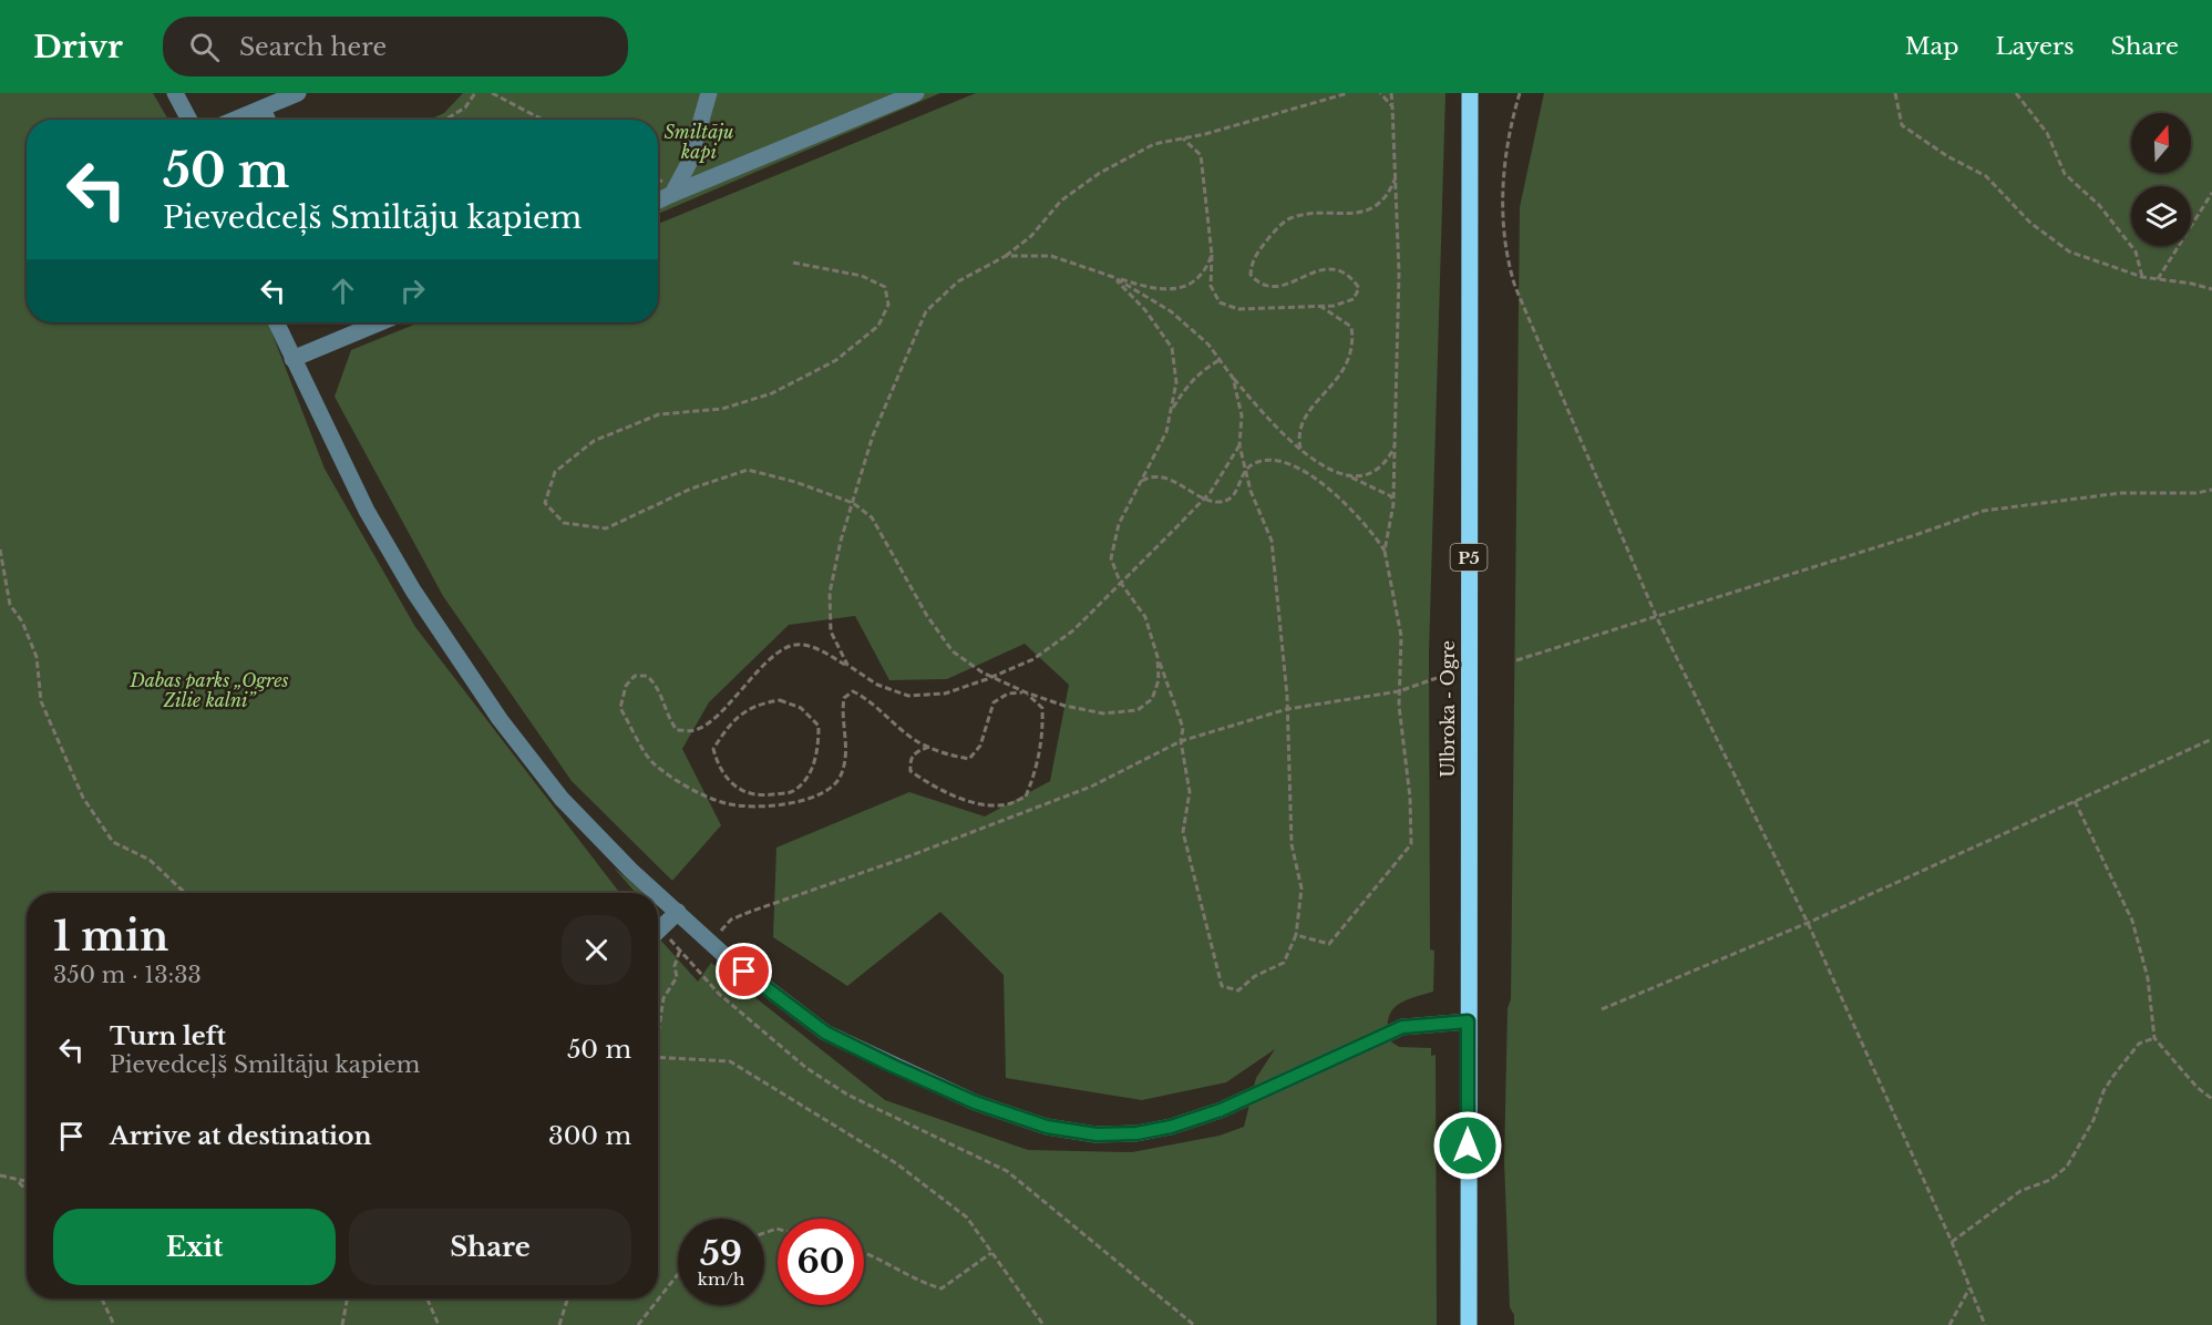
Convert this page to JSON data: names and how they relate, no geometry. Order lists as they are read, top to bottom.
{
  "streets": {
    "main road": ["P5", "Ulbroka - Ogre"]
  },
  "parks": ["Smiltāju kapi", "Dabas parks „Ogres Zilie kalni”"],
  "north": "top",
  "page": {
    "header": "Drivr",
    "search": "Search here",
    "nav": ["Map", "Layers", "Share"],
    "turn": ["50 m", "Pievedceļš Smiltāju kapiem"],
    "heading": ["1 min", "350 m · 13:33"],
    "list": [
      {
        "name": "Turn left",
        "note": "Pievedceļš Smiltāju kapiem",
        "value": "50 m"
      },
      {
        "name": "Arrive at destination",
        "value": "300 m"
      }
    ],
    "buttons": ["Exit", "Share"],
    "speed": "59 km/h",
    "limit": "60"
  }
}
